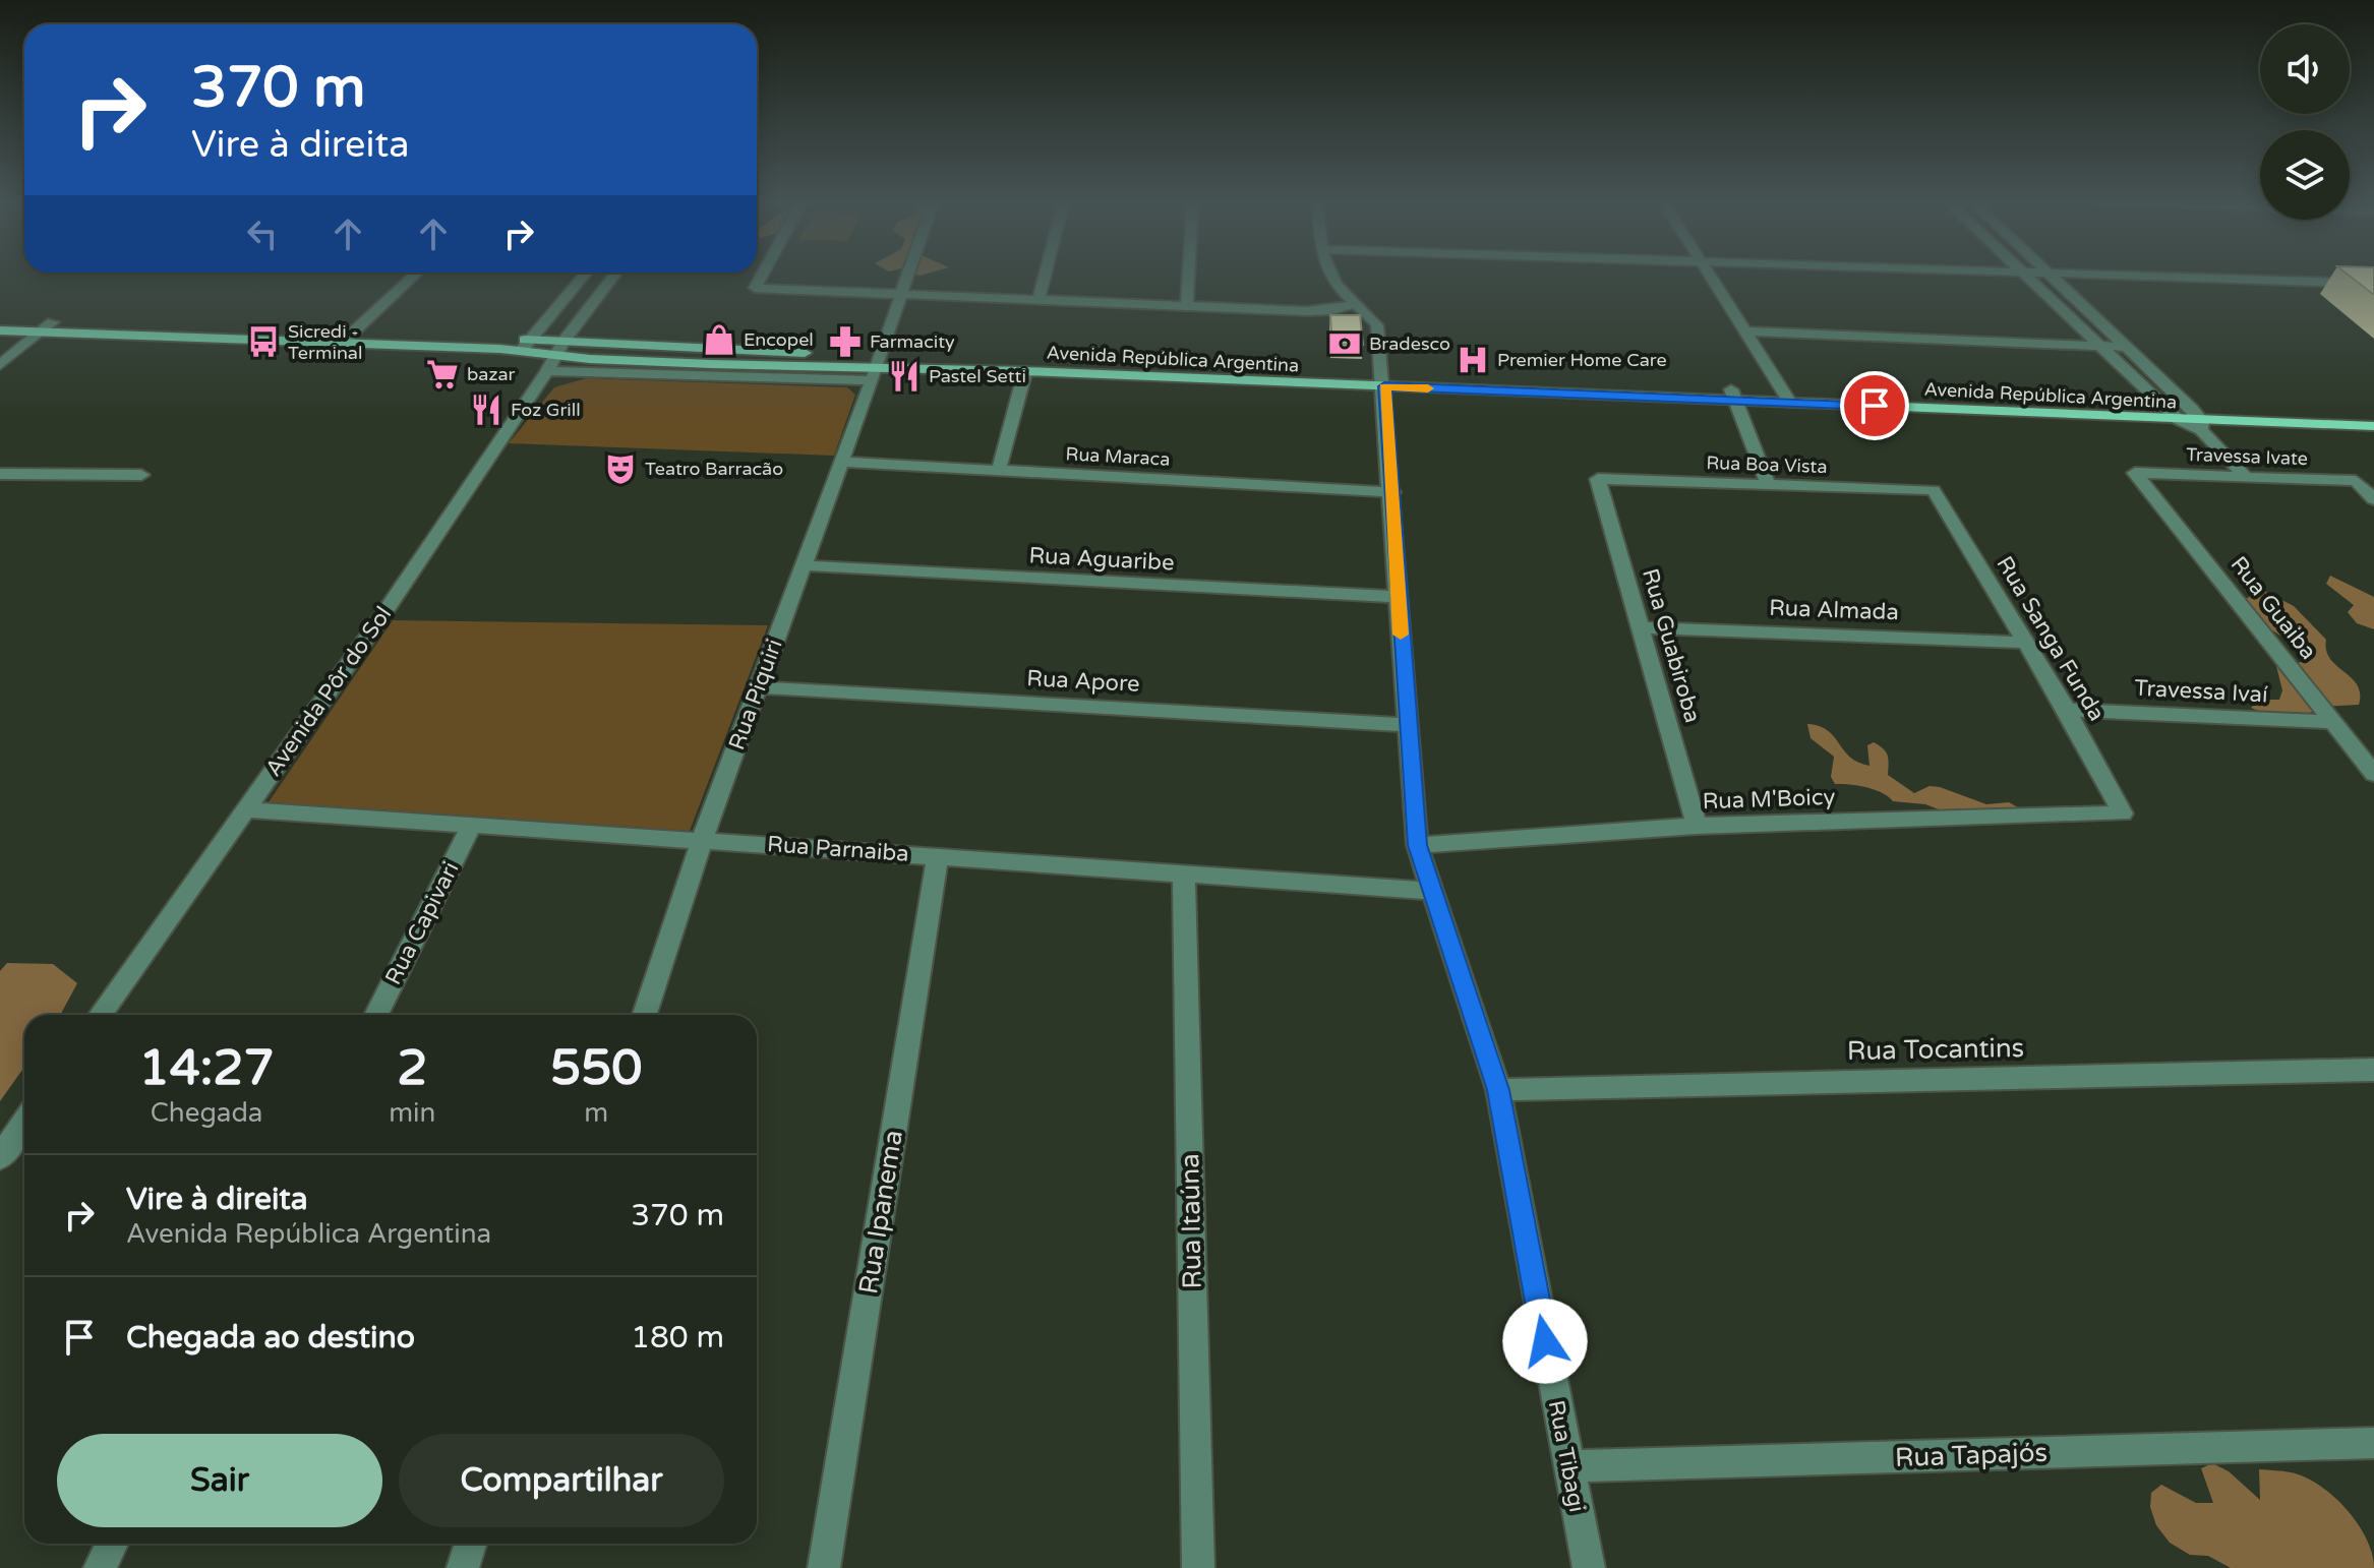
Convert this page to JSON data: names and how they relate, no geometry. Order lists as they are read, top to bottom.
{
  "streets": {
    "main road": ["Avenida República Argentina"],
    "street": [
      "Rua Maraca",
      "Travessa Ivate",
      "Rua Boa Vista",
      "Rua Aguaribe",
      "Rua Guaiba",
      "Rua Almada",
      "Rua Sanga Funda",
      "Rua Guabiroba",
      "Rua Apore",
      "Avenida Pôr do Sol",
      "Travessa Ivaí",
      "Rua Piquiri",
      "Rua M'Boicy",
      "Rua Parnaiba",
      "Rua Capivari",
      "Rua Tocantins",
      "Rua Ipanema",
      "Rua Itaúna",
      "Rua Tapajós",
      "Rua Tibagi"
    ]
  },
  "crossings": [
    ["Avenida República Argentina", "Avenida Pôr do Sol"],
    ["Avenida República Argentina", "Rua Piquiri"],
    ["Avenida República Argentina", "Rua Tibagi"],
    ["Rua Maraca", "Rua Piquiri"],
    ["Rua Maraca", "Rua Tibagi"],
    ["Travessa Ivate", "Rua Guaiba"],
    ["Rua Boa Vista", "Rua Sanga Funda"],
    ["Rua Boa Vista", "Rua Guabiroba"],
    ["Rua Aguaribe", "Rua Piquiri"],
    ["Rua Aguaribe", "Rua Tibagi"],
    ["Rua Guaiba", "Travessa Ivaí"],
    ["Rua Almada", "Rua Sanga Funda"],
    ["Rua Almada", "Rua Guabiroba"],
    ["Rua Sanga Funda", "Travessa Ivaí"],
    ["Rua Sanga Funda", "Rua M'Boicy"],
    ["Rua Guabiroba", "Rua M'Boicy"],
    ["Rua Apore", "Rua Piquiri"],
    ["Rua Apore", "Rua Tibagi"],
    ["Avenida Pôr do Sol", "Rua Parnaiba"],
    ["Rua Piquiri", "Rua Parnaiba"],
    ["Rua M'Boicy", "Rua Tibagi"],
    ["Rua Parnaiba", "Rua Capivari"],
    ["Rua Parnaiba", "Rua Ipanema"],
    ["Rua Parnaiba", "Rua Itaúna"],
    ["Rua Parnaiba", "Rua Tibagi"],
    ["Rua Tocantins", "Rua Tibagi"],
    ["Rua Tapajós", "Rua Tibagi"]
  ],
  "places": {
    "shop": ["Encopel"],
    "bus stop": ["Sicredi - Terminal"],
    "pharmacy": ["Farmacity"],
    "bank": ["Bradesco"],
    "hospital": ["Premier Home Care"],
    "supermarket": ["bazar"],
    "restaurant": ["Pastel Setti", "Foz Grill"],
    "theatre": ["Teatro Barracão"]
  },
  "page": {
    "turn": ["370 m", "Vire à direita"],
    "eta": [
      "14:27",
      "Chegada",
      "2",
      "min",
      "550",
      "m"
    ],
    "list": [
      {
        "name": "Vire à direita",
        "note": "Avenida República Argentina",
        "value": "370 m"
      },
      {
        "name": "Chegada ao destino",
        "value": "180 m"
      }
    ],
    "buttons": ["Sair", "Compartilhar"]
  }
}
